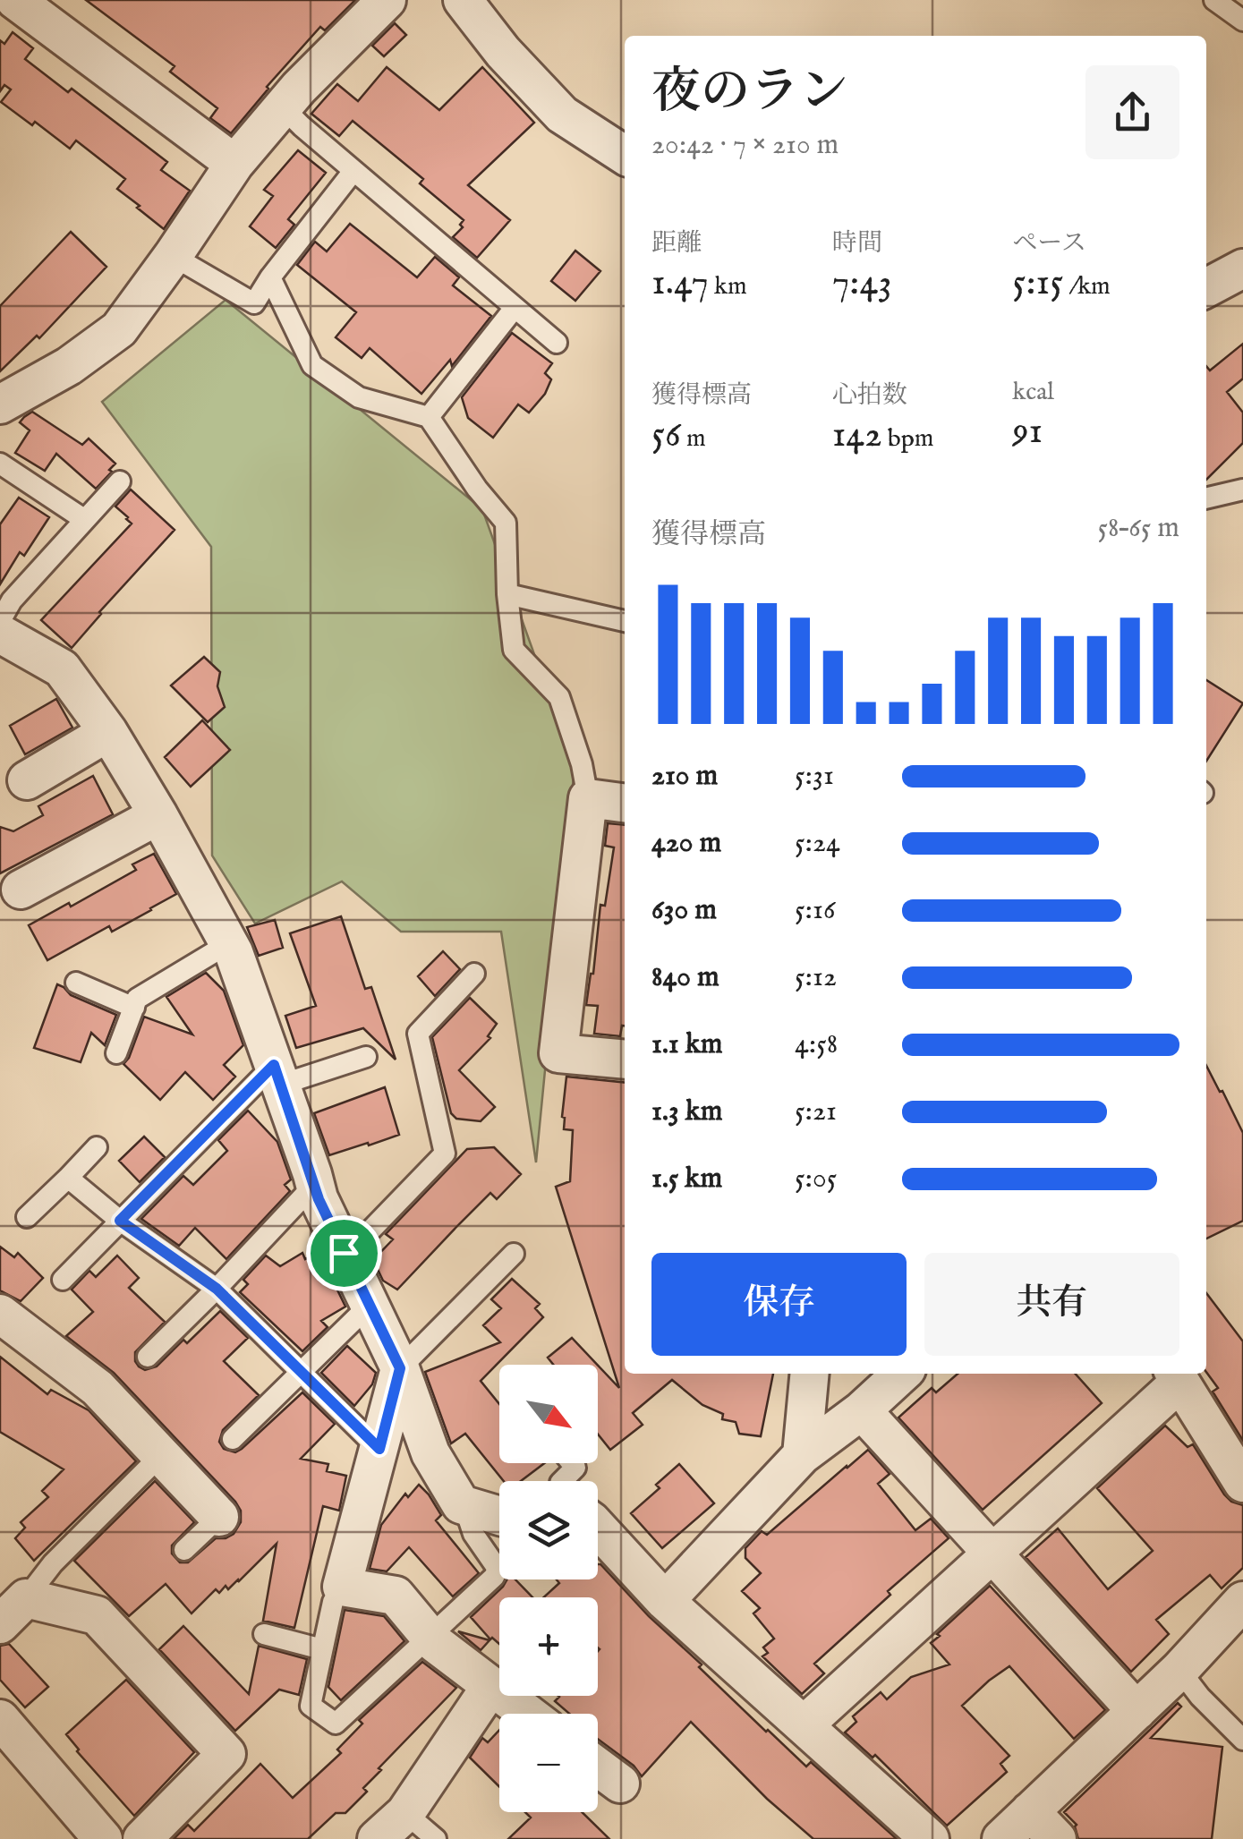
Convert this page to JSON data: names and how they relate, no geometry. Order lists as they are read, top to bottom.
{
  "north": "bottom right",
  "page": {
    "heading": ["夜のラン", "20:42 · 7 × 210 m"],
    "stats": [
      ["距離", "1.47 km"],
      ["時間", "7:43"],
      ["ペース", "5:15 /km"],
      ["獲得標高", "56 m"],
      ["心拍数", "142 bpm"],
      ["kcal", "91"]
    ],
    "chart": ["獲得標高", "58–65 m"],
    "list": [
      {
        "name": "210 m",
        "note": "5:31"
      },
      {
        "name": "420 m",
        "note": "5:24"
      },
      {
        "name": "630 m",
        "note": "5:16"
      },
      {
        "name": "840 m",
        "note": "5:12"
      },
      {
        "name": "1.1 km",
        "note": "4:58"
      },
      {
        "name": "1.3 km",
        "note": "5:21"
      },
      {
        "name": "1.5 km",
        "note": "5:05"
      }
    ],
    "buttons": ["保存", "共有"],
    "map_buttons": ["+", "−"]
  }
}
